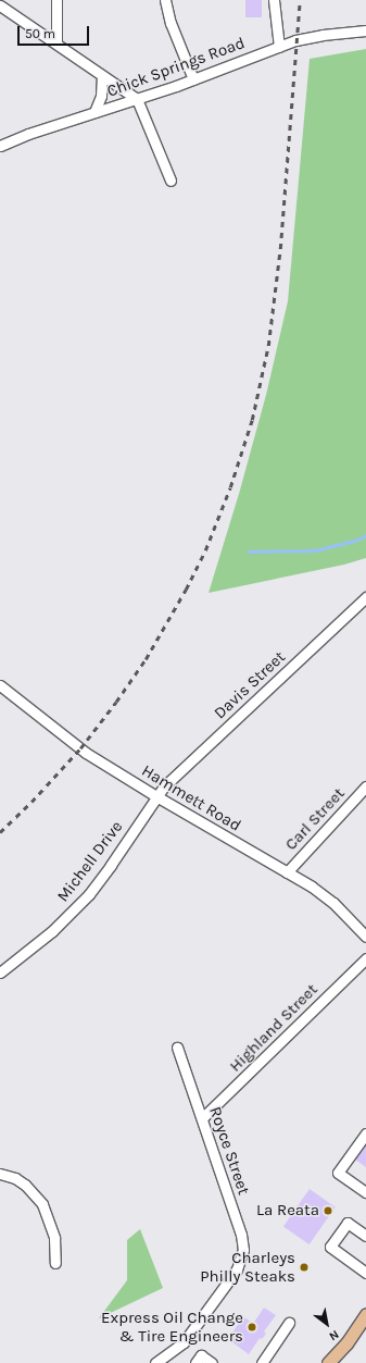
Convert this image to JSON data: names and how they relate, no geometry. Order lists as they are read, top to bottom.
{
  "streets": {
    "street": [
      "Chick Springs Road",
      "Davis Street",
      "Hammett Road",
      "Carl Street",
      "Michell Drive",
      "Highland Street",
      "Royce Street"
    ]
  },
  "crossings": [
    ["Davis Street", "Hammett Road"],
    ["Davis Street", "Michell Drive"],
    ["Hammett Road", "Carl Street"],
    ["Hammett Road", "Michell Drive"],
    ["Highland Street", "Royce Street"]
  ],
  "places": ["La Reata", "Charleys Philly Steaks", "Express Oil Change & Tire Engineers"],
  "scale_bar": "50 m",
  "north": "bottom right"
}
